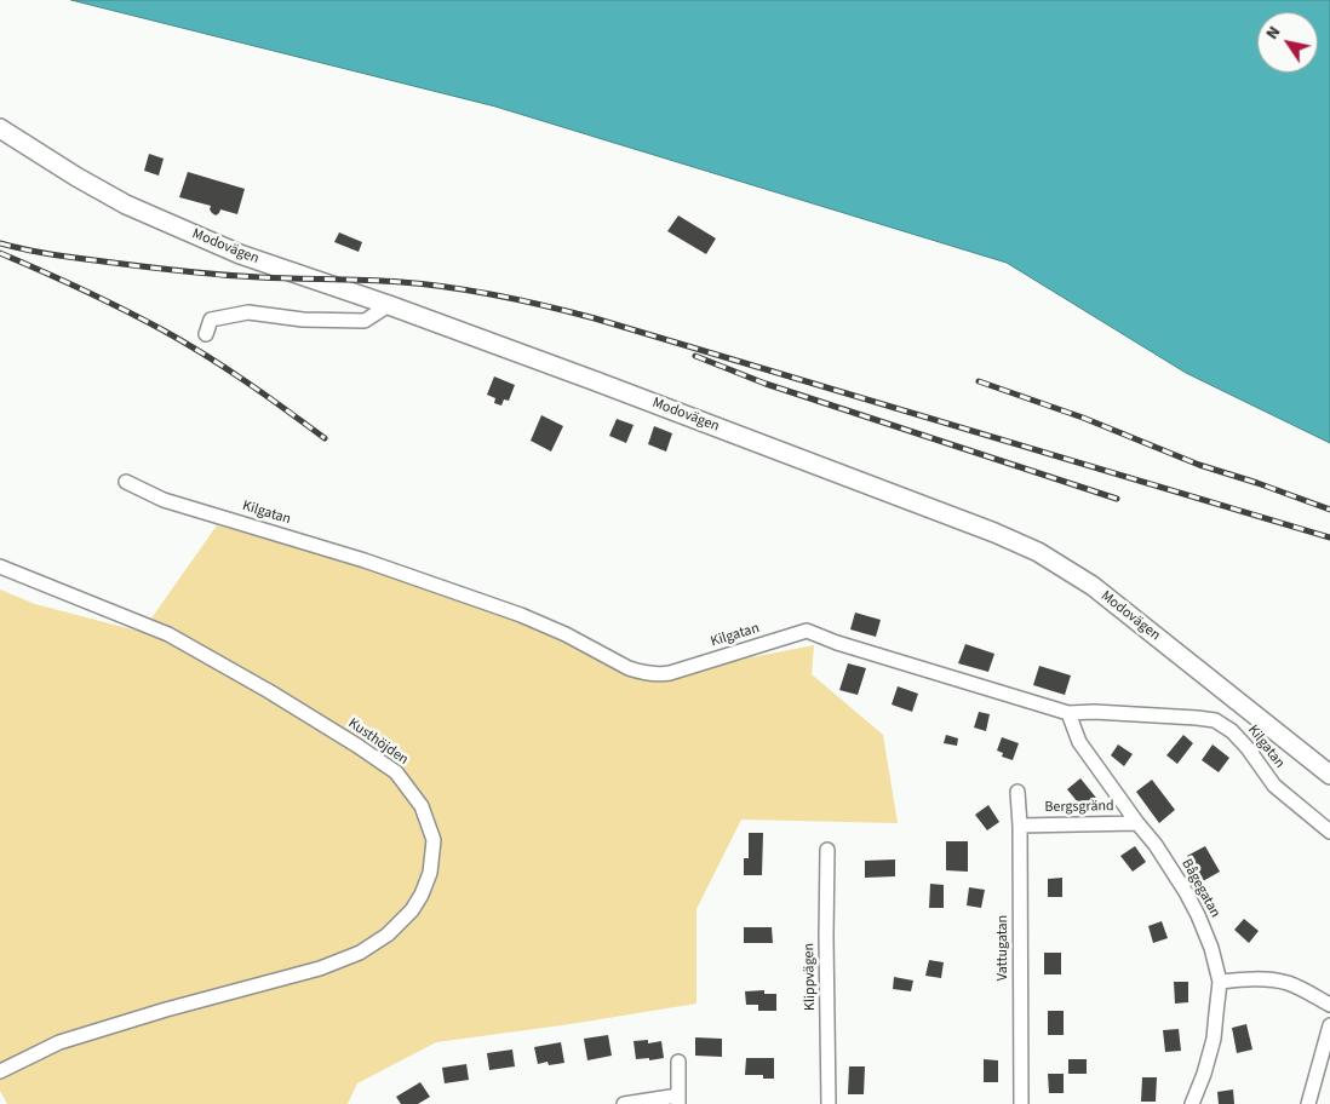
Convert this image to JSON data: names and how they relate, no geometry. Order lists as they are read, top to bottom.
{
  "streets": {
    "main road": ["Modovägen"],
    "street": [
      "Kilgatan",
      "Kusthöjden",
      "Bergsgränd",
      "Bågegatan",
      "Vattugatan",
      "Klippvägen"
    ]
  },
  "crossings": [
    ["Kilgatan", "Bågegatan"],
    ["Bergsgränd", "Bågegatan"],
    ["Bergsgränd", "Vattugatan"]
  ],
  "north": "top left"
}
